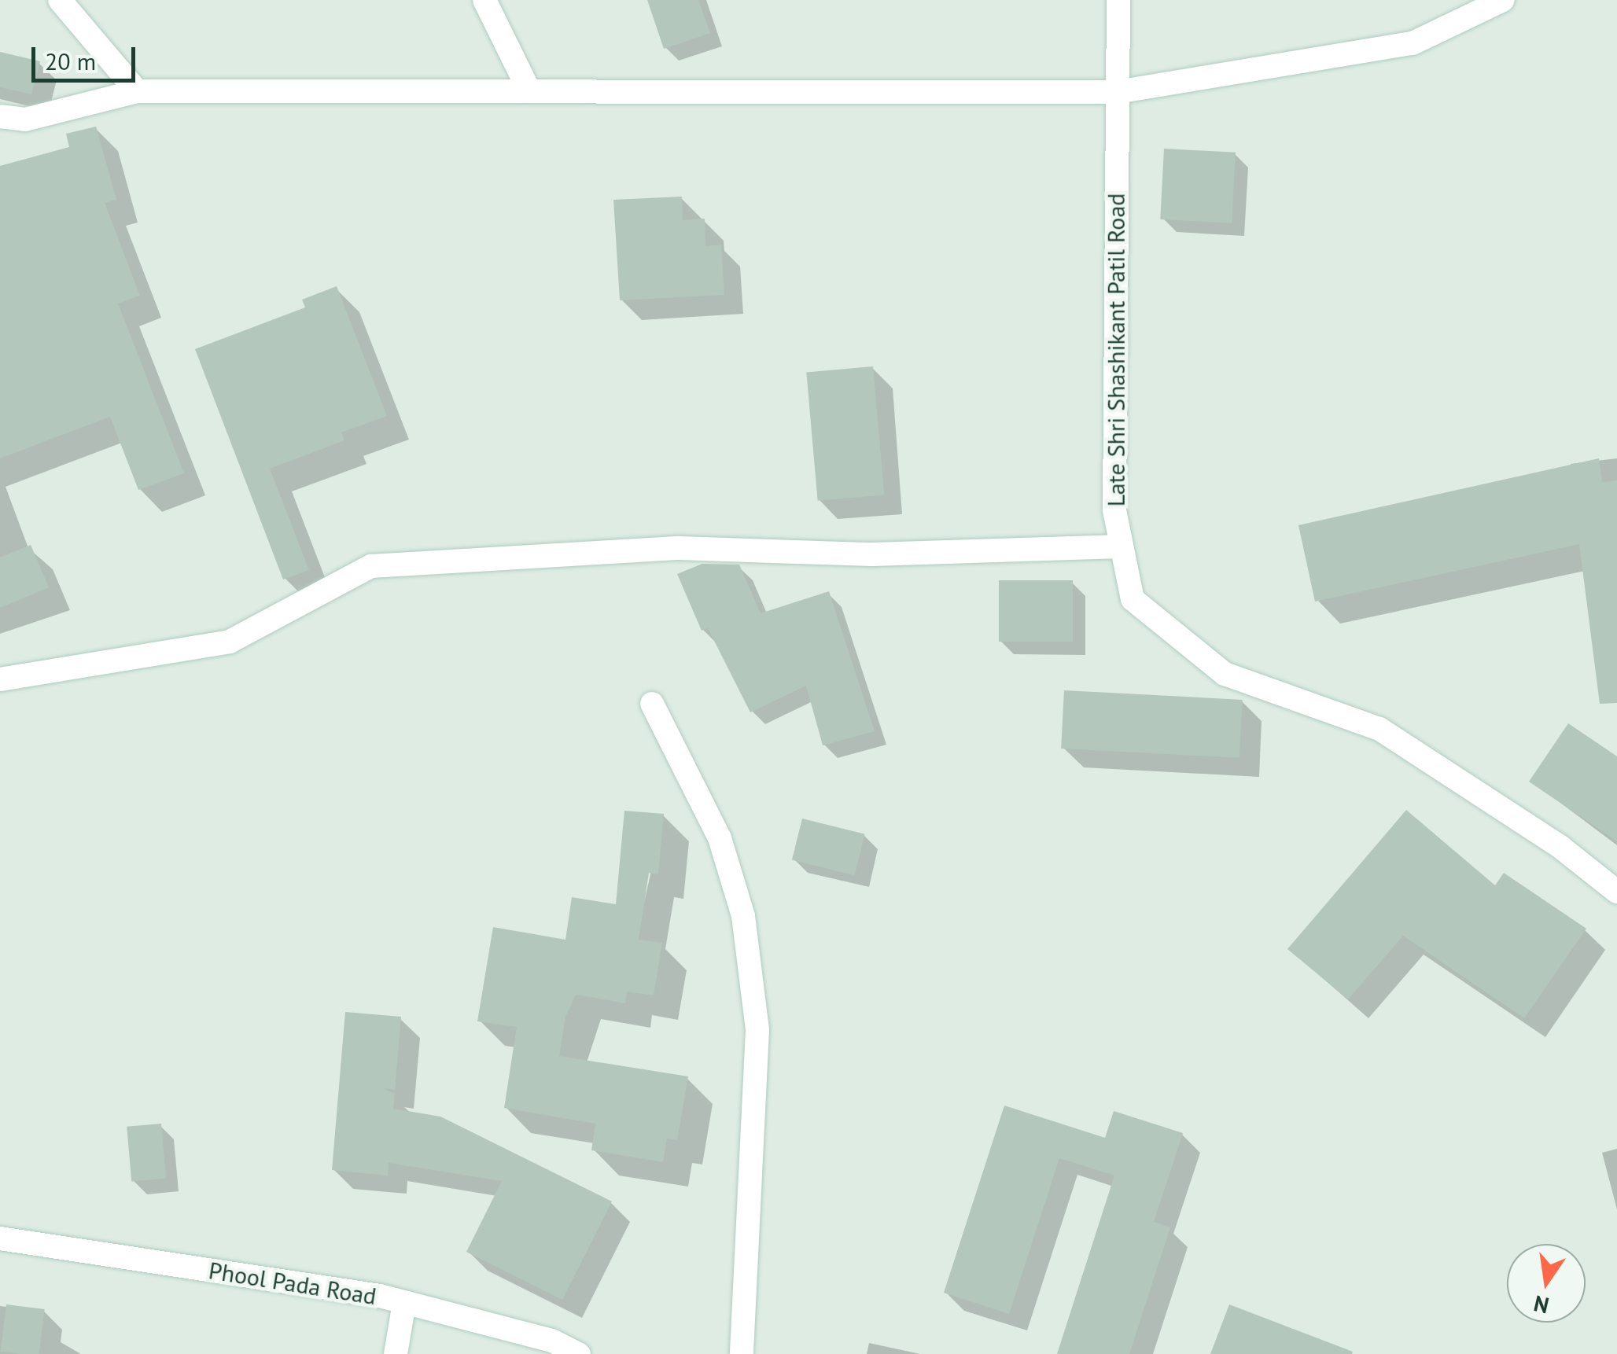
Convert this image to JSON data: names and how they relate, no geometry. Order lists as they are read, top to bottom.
{
  "streets": {
    "street": ["Late Shri Shashikant Patil Road", "Phool Pada Road"]
  },
  "scale_bar": "20 m",
  "north": "bottom"
}
